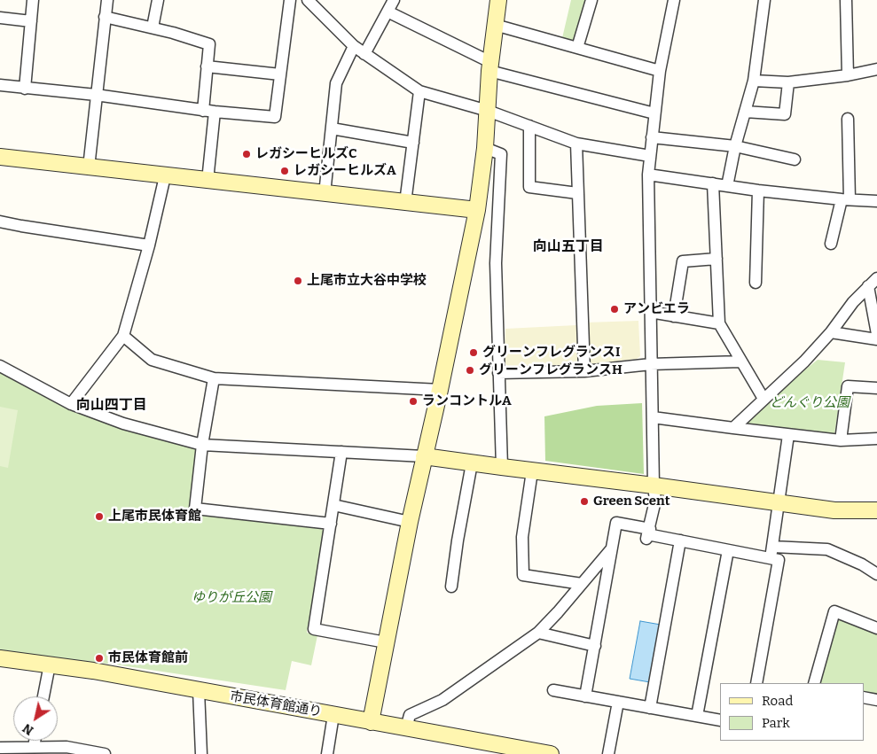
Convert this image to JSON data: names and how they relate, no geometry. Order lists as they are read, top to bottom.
{
  "streets": {
    "street": ["市民体育館通り"]
  },
  "districts": ["向山五丁目", "向山四丁目"],
  "parks": ["どんぐり公園", "ゆりが丘公園"],
  "places": [
    "レガシーヒルズC",
    "レガシーヒルズA",
    "上尾市立大谷中学校",
    "アンビエラ",
    "グリーンフレグランスI",
    "グリーンフレグランスH",
    "ランコントルA",
    "Green Scent",
    "上尾市民体育館",
    "市民体育館前"
  ],
  "legend": ["Road", "Park"],
  "north": "bottom left"
}
